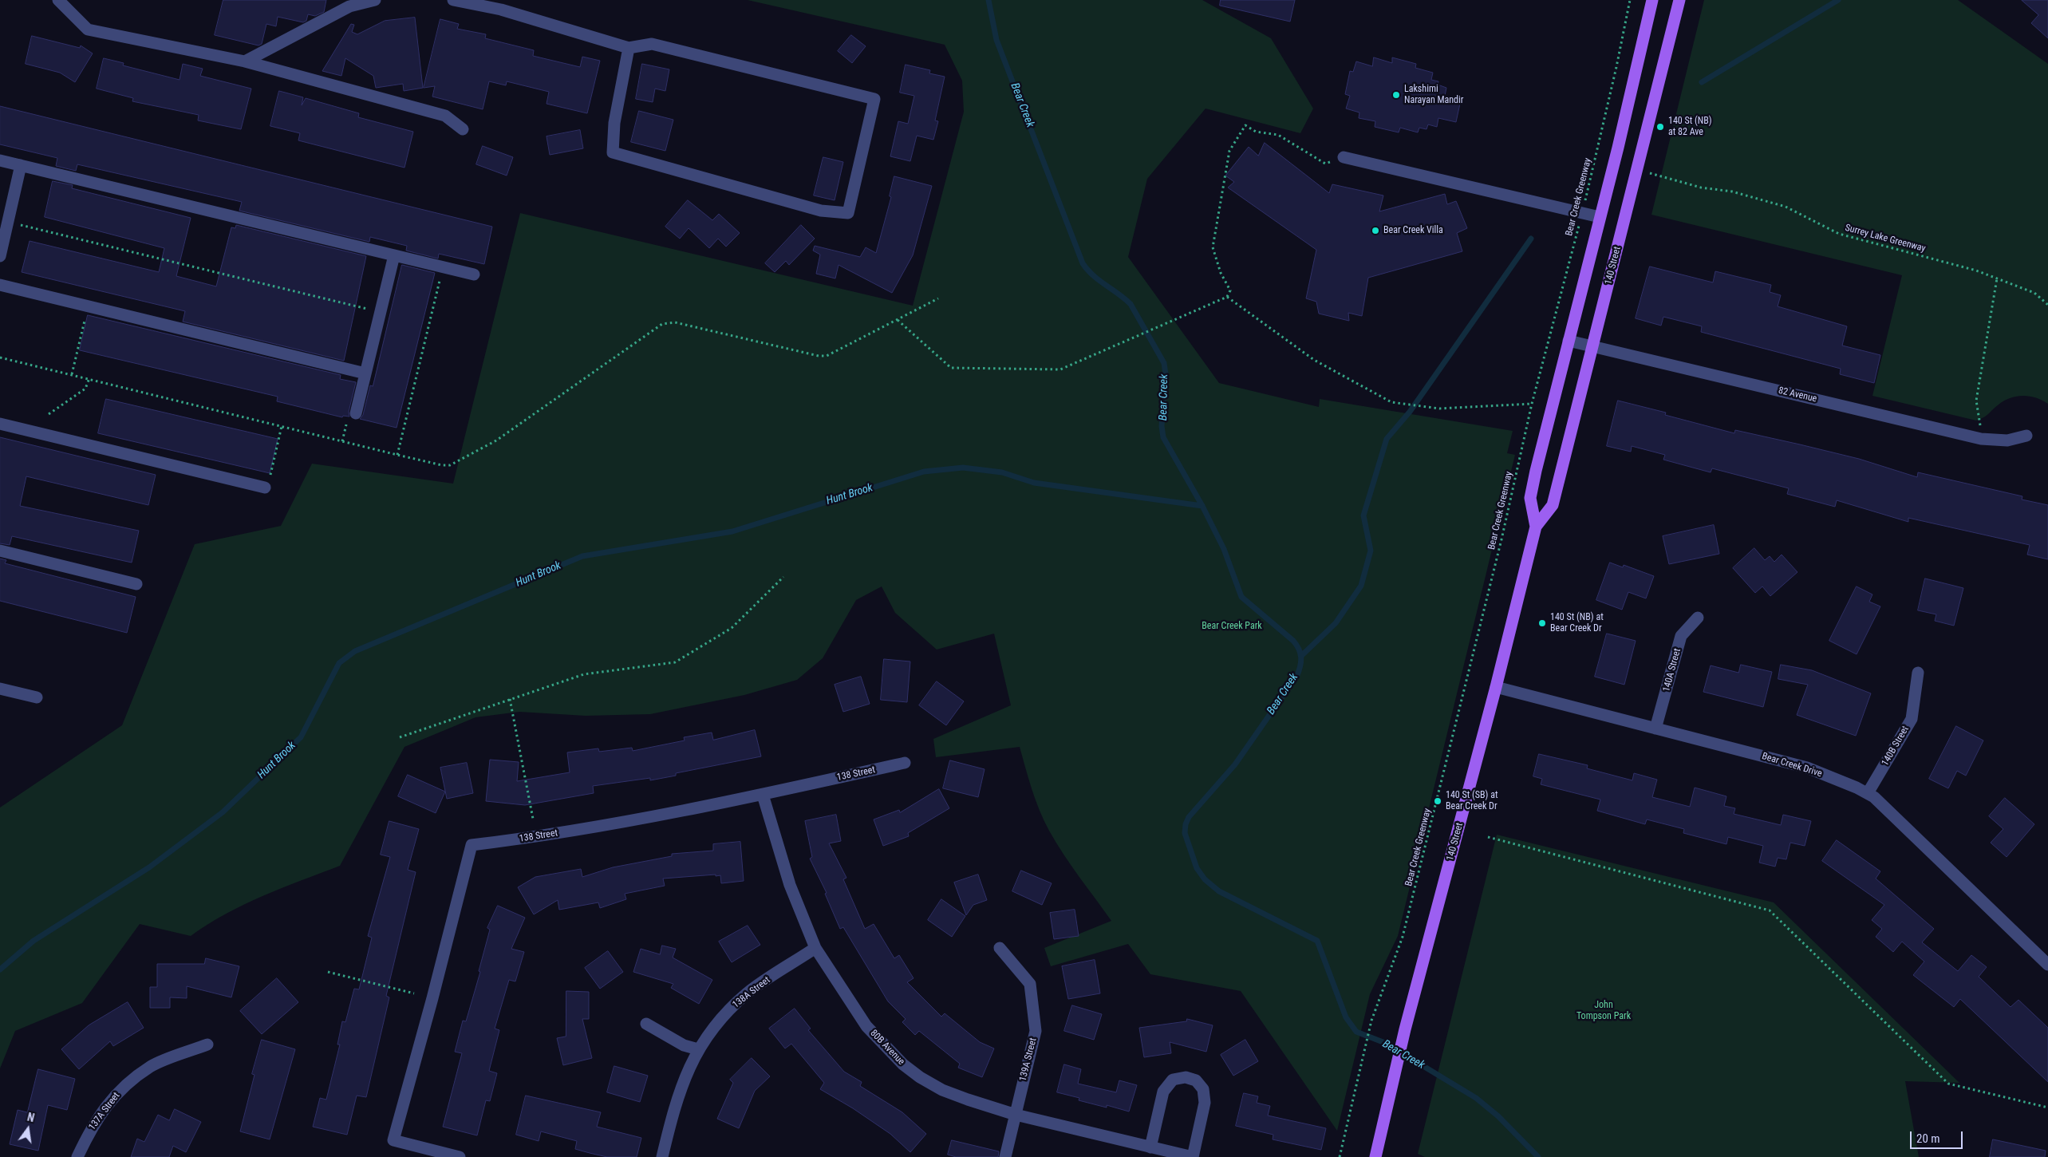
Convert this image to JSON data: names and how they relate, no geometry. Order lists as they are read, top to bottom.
{
  "streets": {
    "main road": ["140 Street"],
    "street": [
      "82 Avenue",
      "140A Street",
      "140B Street",
      "Bear Creek Drive",
      "138 Street",
      "138A Street",
      "80B Avenue",
      "139A Street",
      "137A Street"
    ],
    "path": ["Bear Creek Greenway", "Surrey Lake Greenway"]
  },
  "crossings": [
    ["140 Street", "82 Avenue"],
    ["140 Street", "Bear Creek Drive"],
    ["140A Street", "Bear Creek Drive"],
    ["140B Street", "Bear Creek Drive"],
    ["138 Street", "80B Avenue"],
    ["138A Street", "80B Avenue"],
    ["80B Avenue", "139A Street"]
  ],
  "water": ["Bear Creek", "Hunt Brook"],
  "parks": ["Bear Creek Park", "John Tompson Park"],
  "places": [
    "Lakshimi Narayan Mandir",
    "140 St (NB) at 82 Ave",
    "Bear Creek Villa",
    "140 St (NB) at Bear Creek Dr",
    "140 St (SB) at Bear Creek Dr"
  ],
  "scale_bar": "20 m",
  "north": "top"
}
